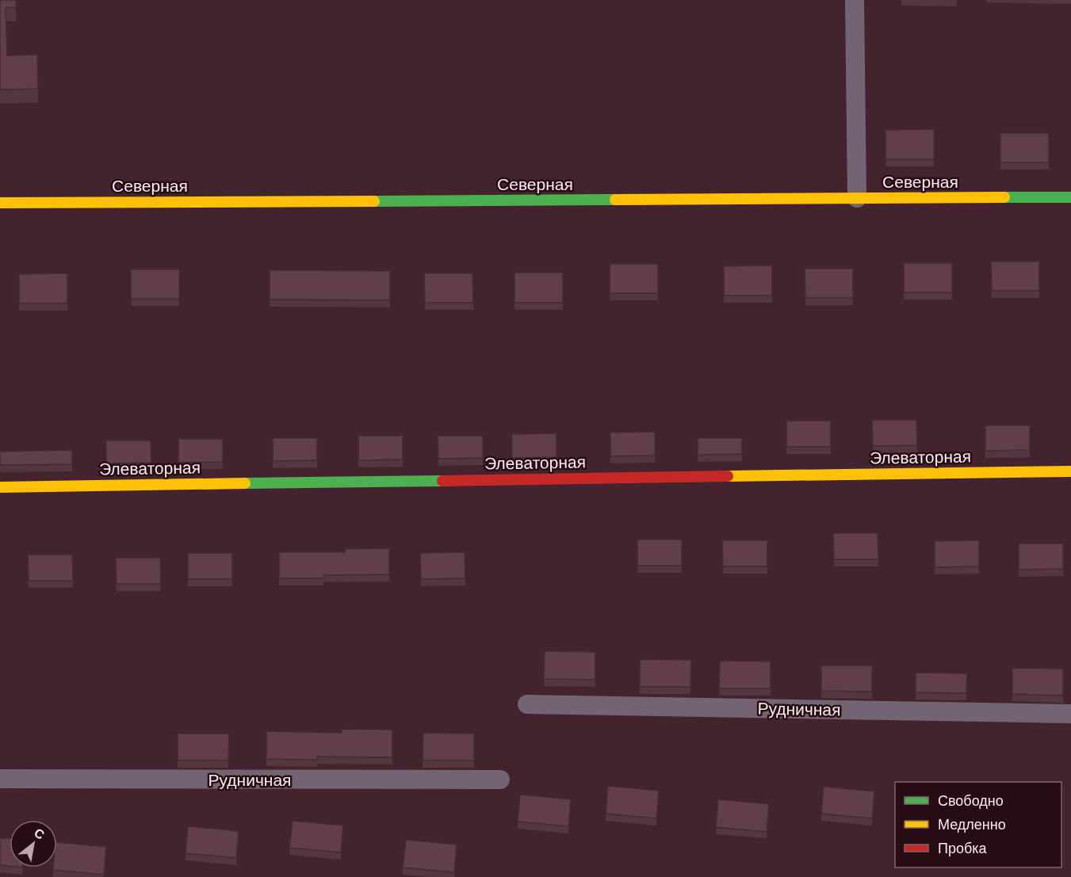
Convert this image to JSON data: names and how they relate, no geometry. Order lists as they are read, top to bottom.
{
  "streets": {
    "street": ["Северная", "Элеваторная", "Рудничная"]
  },
  "legend": ["Свободно", "Медленно", "Пробка"],
  "north": "top right"
}
